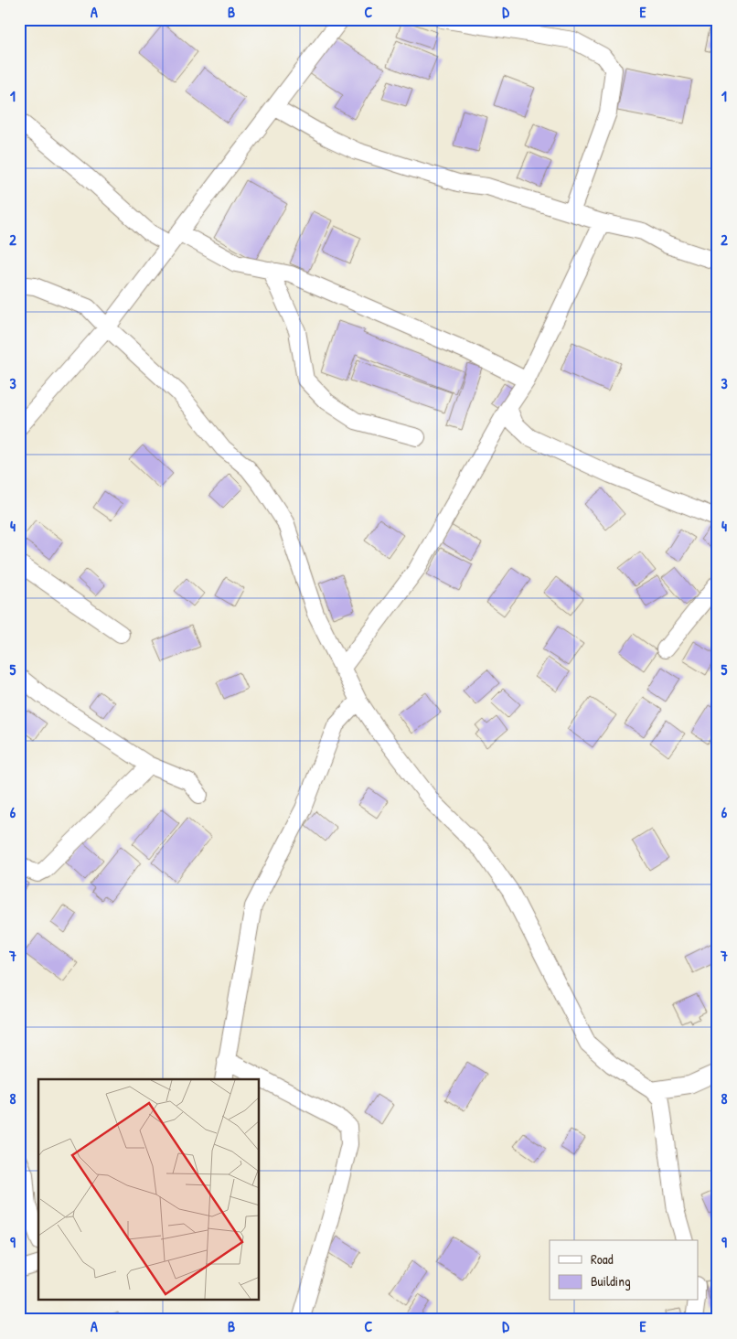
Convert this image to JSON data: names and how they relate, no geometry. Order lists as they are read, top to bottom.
{
  "legend": ["Road", "Building"],
  "grid": {
    "columns": [
      "A",
      "B",
      "C",
      "D",
      "E"
    ],
    "rows": [
      "1",
      "2",
      "3",
      "4",
      "5",
      "6",
      "7",
      "8",
      "9"
    ]
  }
}
